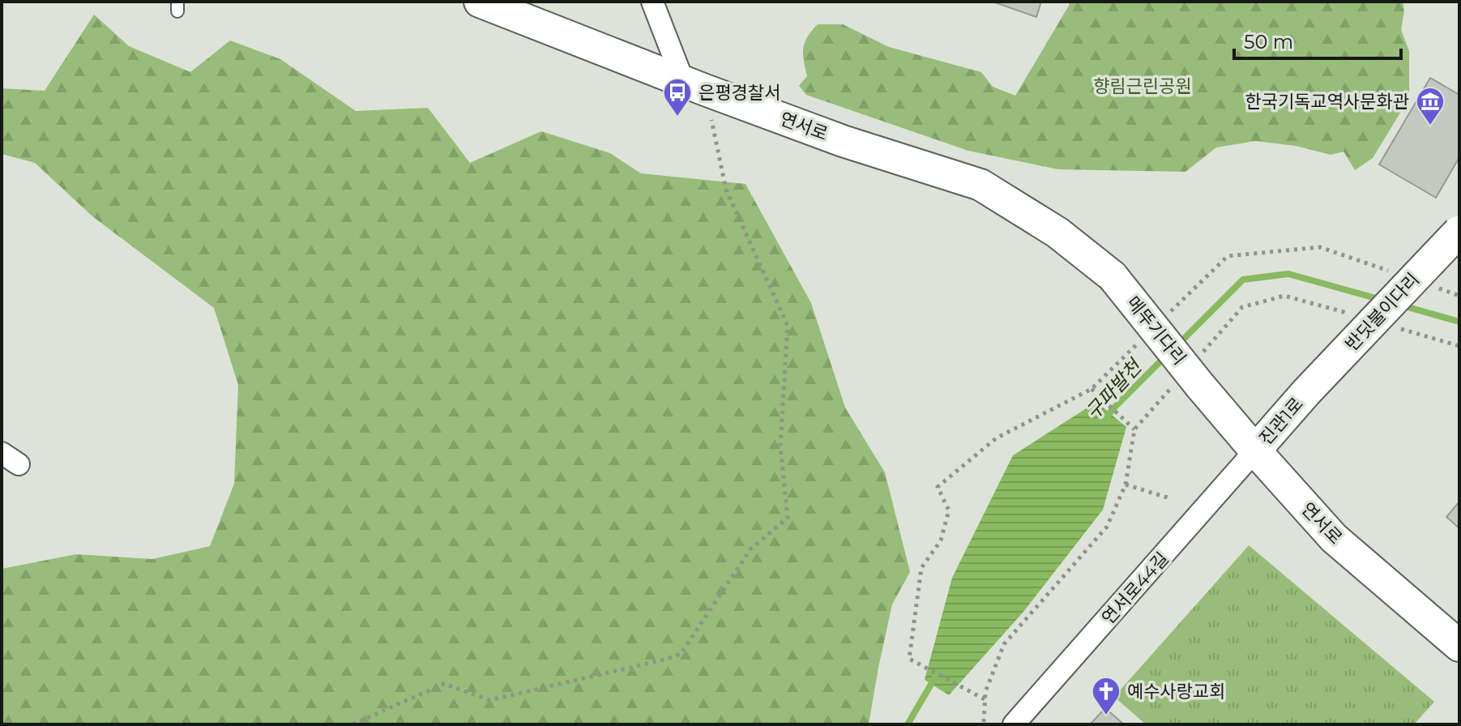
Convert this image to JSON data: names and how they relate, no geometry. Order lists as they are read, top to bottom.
{
  "streets": {
    "main road": [
      "연서로",
      "반딧불이다리",
      "메뚜기다리",
      "진관1로"
    ],
    "street": ["연서로44길"]
  },
  "crossings": [
    ["연서로", "메뚜기다리"],
    ["연서로", "진관1로"],
    ["연서로", "연서로44길"],
    ["반딧불이다리", "진관1로"],
    ["진관1로", "연서로44길"]
  ],
  "water": ["구파발천"],
  "parks": ["향림근린공원"],
  "places": {
    "bus stop": ["은평경찰서"],
    "museum": ["한국기독교역사문화관"],
    "church": ["예수사랑교회"]
  },
  "scale_bar": "50 m"
}
